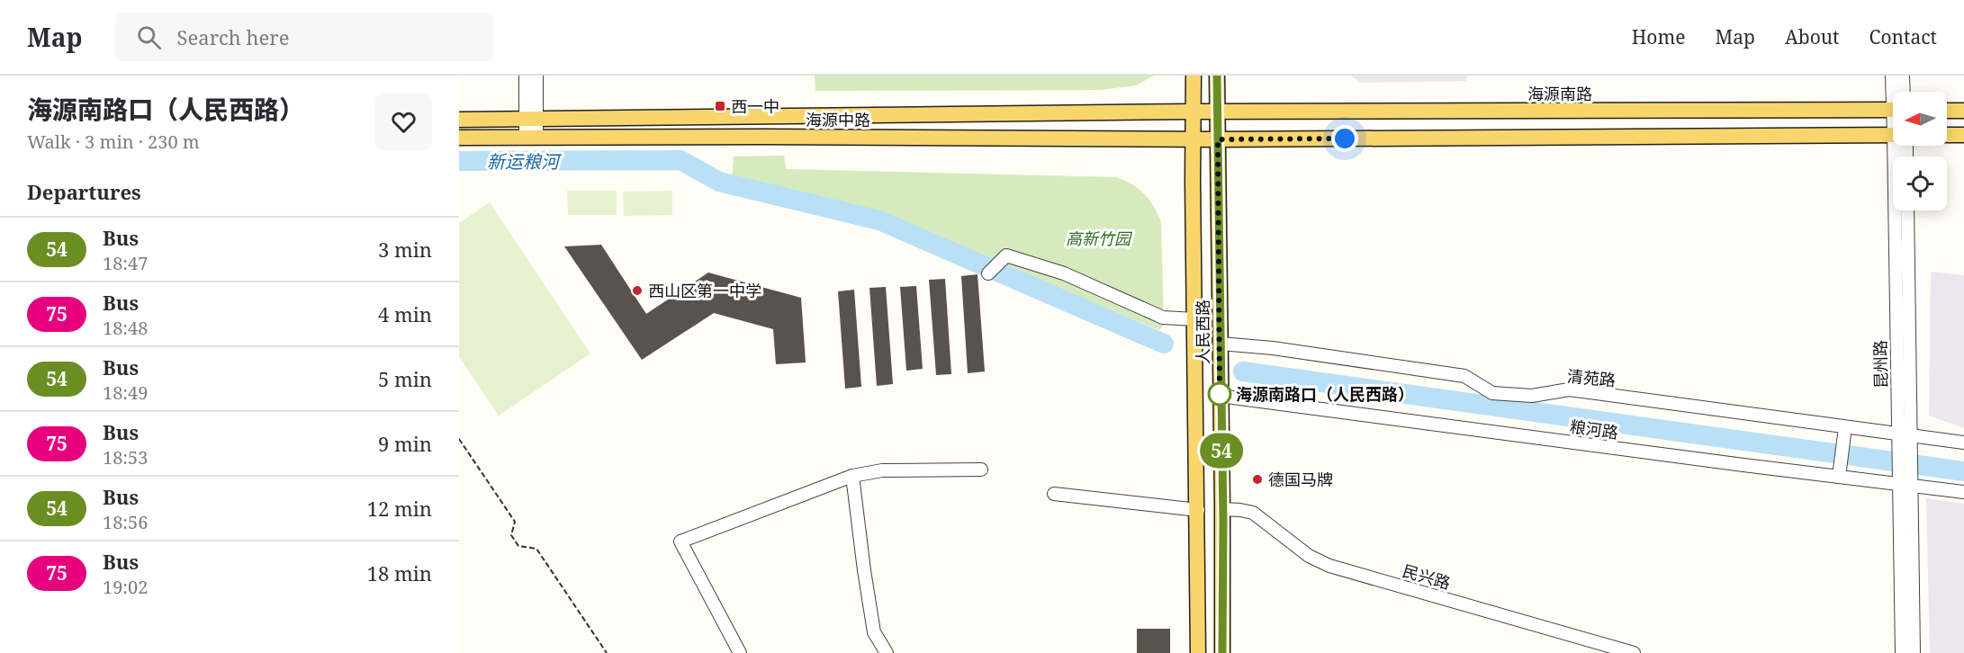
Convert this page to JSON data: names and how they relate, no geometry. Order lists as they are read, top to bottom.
{
  "streets": {
    "main road": ["海源南路", "海源中路", "人民西路"],
    "street": [
      "昆州路",
      "清苑路",
      "粮河路",
      "民兴路"
    ]
  },
  "crossings": [
    ["海源南路", "海源中路"],
    ["海源南路", "人民西路"],
    ["海源中路", "人民西路"],
    ["人民西路", "清苑路"],
    ["人民西路", "粮河路"],
    ["人民西路", "民兴路"],
    ["昆州路", "清苑路"],
    ["昆州路", "粮河路"]
  ],
  "water": ["新运粮河"],
  "parks": ["高新竹园"],
  "places": {
    "transit": ["西一中"],
    "other": ["西山区第一中学", "海源南路口（人民西路）", "德国马牌"]
  },
  "lines": ["bus line 54"],
  "north": "left",
  "page": {
    "header": "Map",
    "search": "Search here",
    "nav": [
      "Home",
      "Map",
      "About",
      "Contact"
    ],
    "heading": [
      ["海源南路口（人民西路）", "Walk · 3 min · 230 m"],
      "Departures"
    ],
    "on_map": "54",
    "list": [
      {
        "mark": "54",
        "name": "Bus",
        "note": "18:47",
        "value": "3 min"
      },
      {
        "mark": "75",
        "name": "Bus",
        "note": "18:48",
        "value": "4 min"
      },
      {
        "mark": "54",
        "name": "Bus",
        "note": "18:49",
        "value": "5 min"
      },
      {
        "mark": "75",
        "name": "Bus",
        "note": "18:53",
        "value": "9 min"
      },
      {
        "mark": "54",
        "name": "Bus",
        "note": "18:56",
        "value": "12 min"
      },
      {
        "mark": "75",
        "name": "Bus",
        "note": "19:02",
        "value": "18 min"
      }
    ]
  }
}
